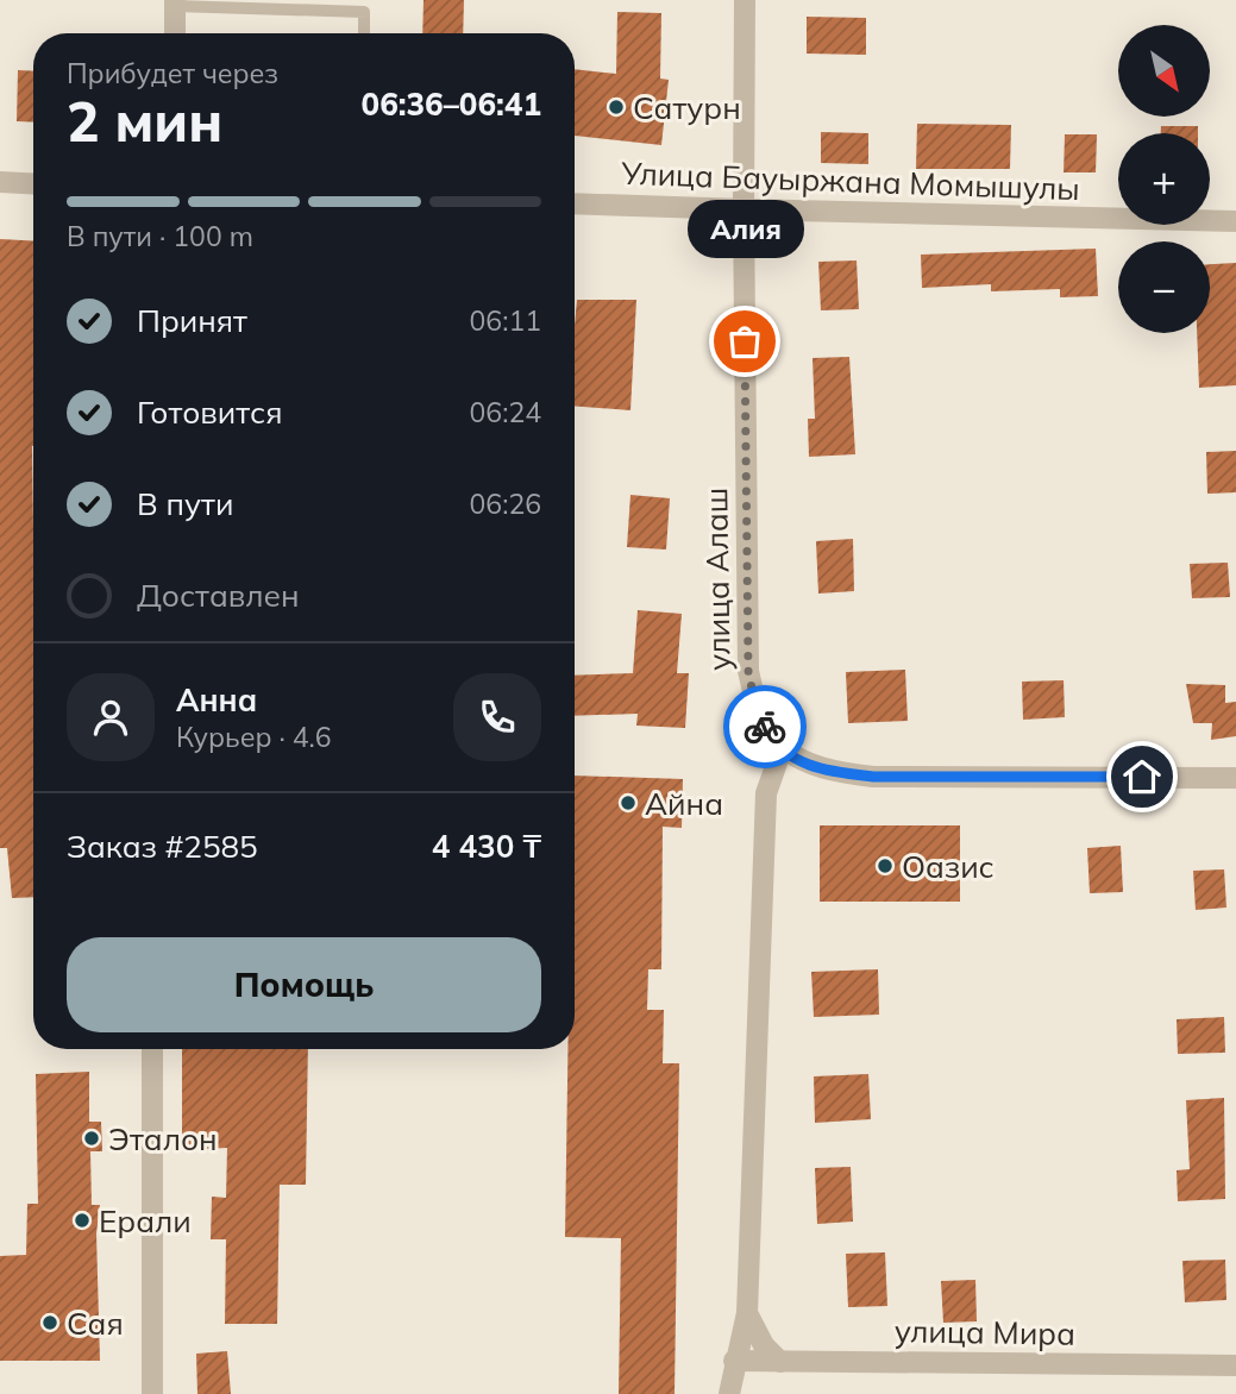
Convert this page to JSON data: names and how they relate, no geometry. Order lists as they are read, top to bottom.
{
  "streets": {
    "street": ["Улица Бауыржана Момышулы", "улица Алаш", "улица Мира"]
  },
  "crossings": [
    ["Улица Бауыржана Момышулы", "улица Алаш"]
  ],
  "places": [
    "Сатурн",
    "Алия",
    "Айна",
    "Оазис",
    "Эталон",
    "Ерали",
    "Сая"
  ],
  "north": "bottom right",
  "page": {
    "map_buttons": ["+", "−"],
    "heading": ["2 мин", "Прибудет через", "06:36–06:41"],
    "panel": [
      "Анна",
      "Курьер · 4.6",
      "Заказ #2585",
      "4 430 ₸"
    ],
    "bar": "В пути · 100 m",
    "bubble": "Алия",
    "list": [
      ["Принят", "06:11"],
      ["Готовится", "06:24"],
      ["В пути", "06:26"],
      "Доставлен"
    ],
    "buttons": "Помощь"
  }
}
